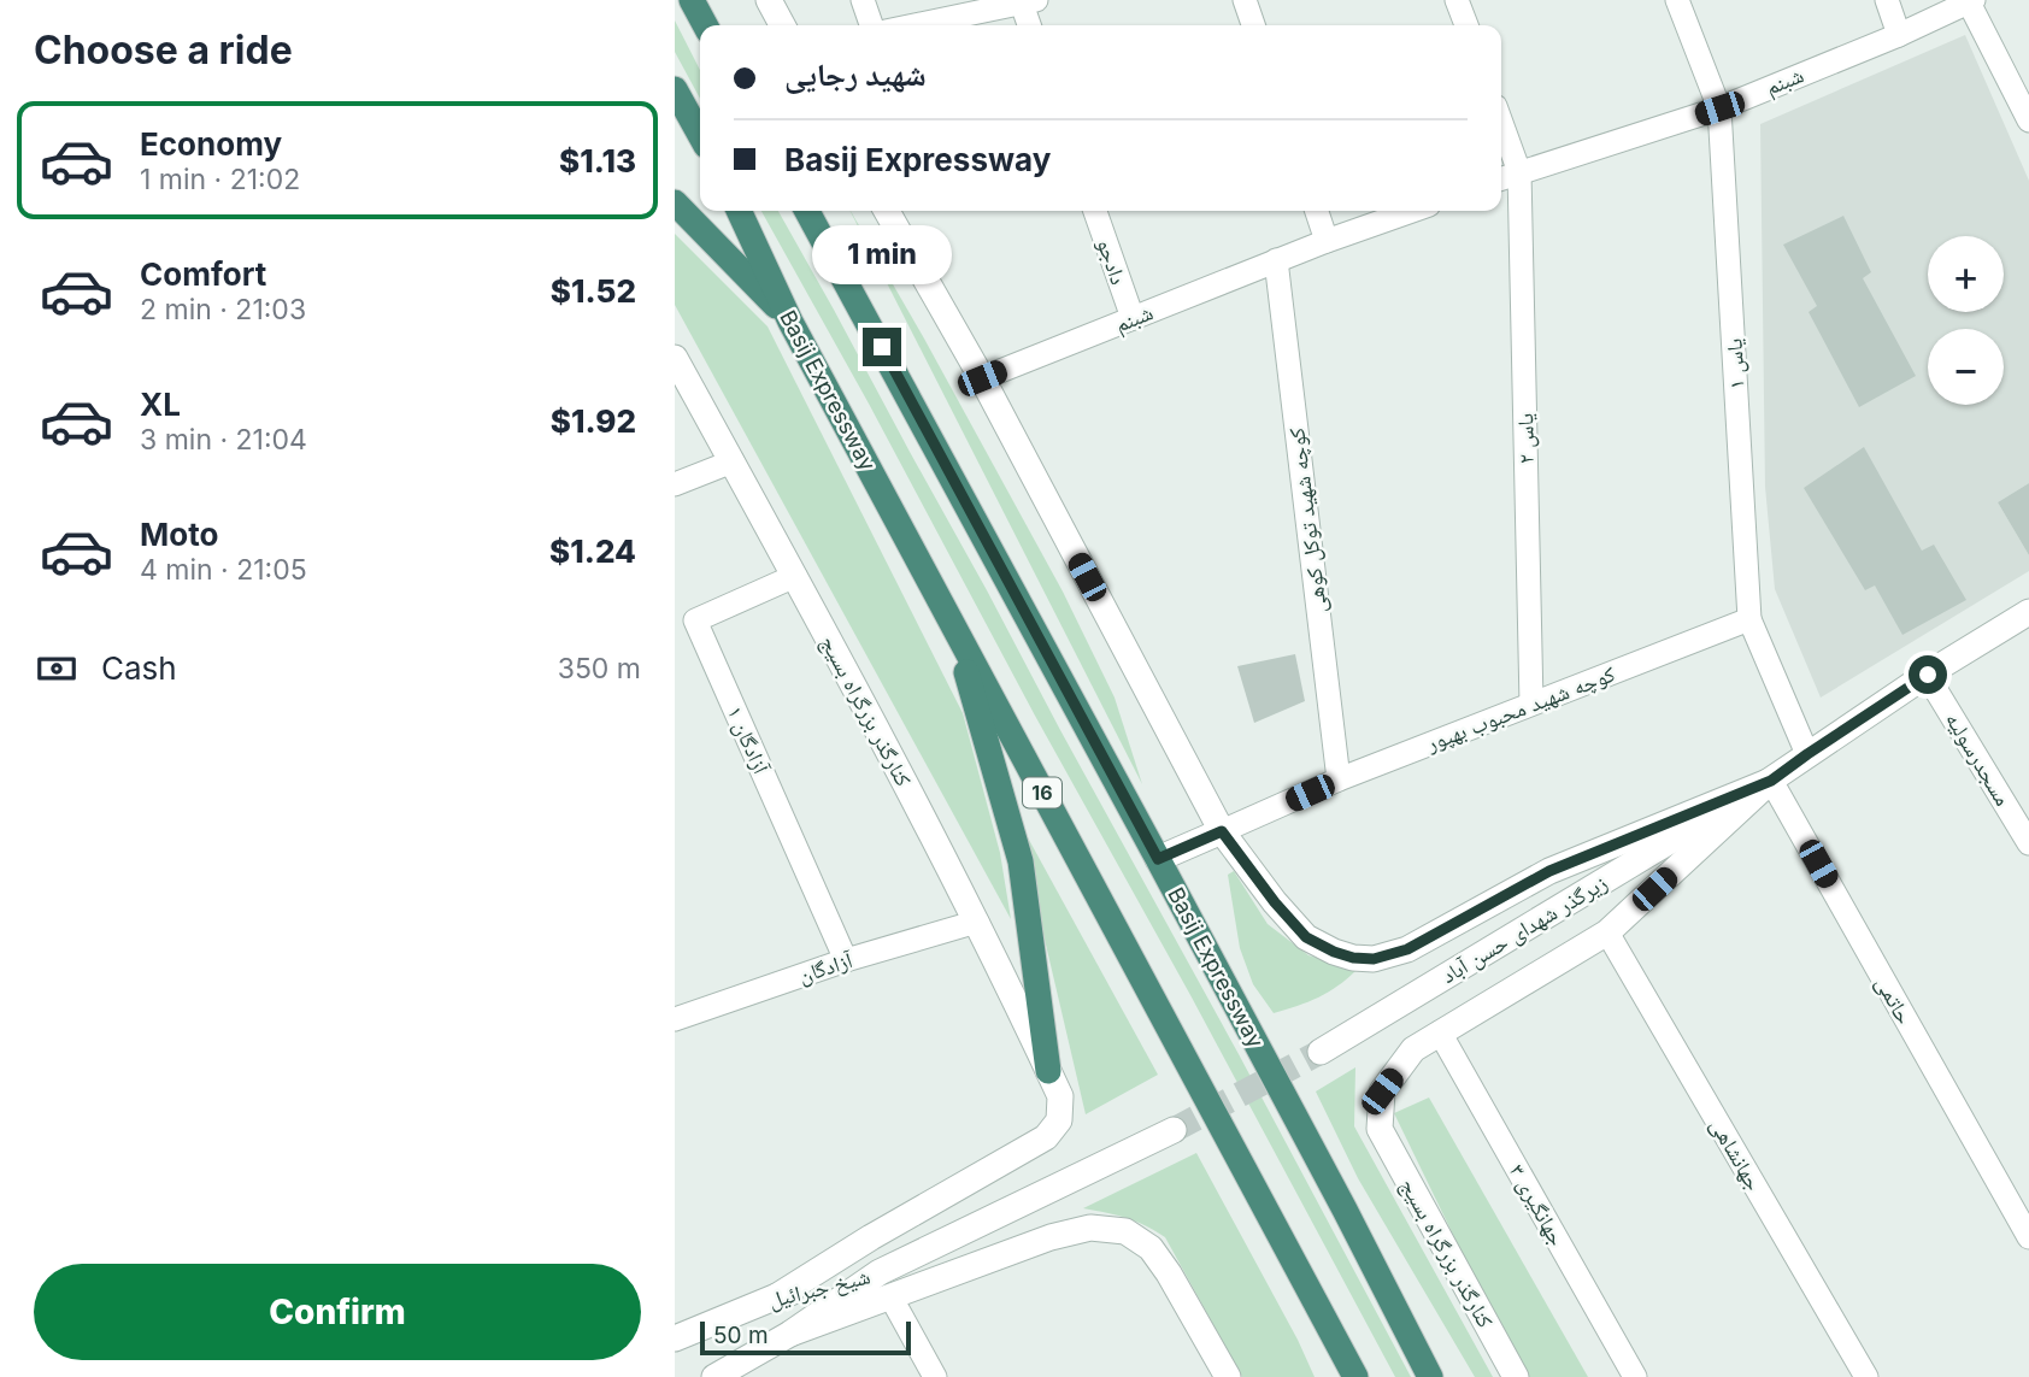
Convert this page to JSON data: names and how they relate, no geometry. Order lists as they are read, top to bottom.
{
  "streets": {
    "highway": ["Basij Expressway", "16"],
    "street": [
      "شبنم",
      "دادجو",
      "یاس ۱",
      "یاس ۲",
      "کوچه شهید توکل کوهی",
      "کوچه شهید محبوب بهپور",
      "کنارگذر بزرگراه بسیج",
      "آزادگان ۱",
      "مسجدرسولیه",
      "زیرگذر شهدای حسن آباد",
      "آزادگان",
      "حاتمی",
      "جهانشاهی",
      "جهانگیری ۳",
      "شیخ جبرائیل"
    ]
  },
  "crossings": [
    ["شبنم", "دادجو"],
    ["شبنم", "یاس ۱"],
    ["شبنم", "یاس ۲"],
    ["شبنم", "کوچه شهید توکل کوهی"],
    ["یاس ۱", "کوچه شهید محبوب بهپور"],
    ["Basij Expressway", "کوچه شهید محبوب بهپور"],
    ["یاس ۲", "کوچه شهید محبوب بهپور"],
    ["کوچه شهید توکل کوهی", "کوچه شهید محبوب بهپور"],
    ["کنارگذر بزرگراه بسیج", "آزادگان ۱"],
    ["کنارگذر بزرگراه بسیج", "آزادگان"],
    ["کنارگذر بزرگراه بسیج", "جهانگیری ۳"],
    ["کنارگذر بزرگراه بسیج", "شیخ جبرائیل"],
    ["آزادگان ۱", "آزادگان"],
    ["زیرگذر شهدای حسن آباد", "حاتمی"]
  ],
  "scale_bar": "50 m",
  "page": {
    "heading": "Choose a ride",
    "banner": ["شهید رجایی", "Basij Expressway"],
    "list": [
      {
        "name": "Economy",
        "note": "1 min · 21:02",
        "value": "$1.13"
      },
      {
        "name": "Comfort",
        "note": "2 min · 21:03",
        "value": "$1.52"
      },
      {
        "name": "XL",
        "note": "3 min · 21:04",
        "value": "$1.92"
      },
      {
        "name": "Moto",
        "note": "4 min · 21:05",
        "value": "$1.24"
      }
    ],
    "bubble": "1 min",
    "map_buttons": ["+", "−"],
    "pay": ["Cash", "350 m"],
    "buttons": "Confirm",
    "scale": "50 m"
  }
}
